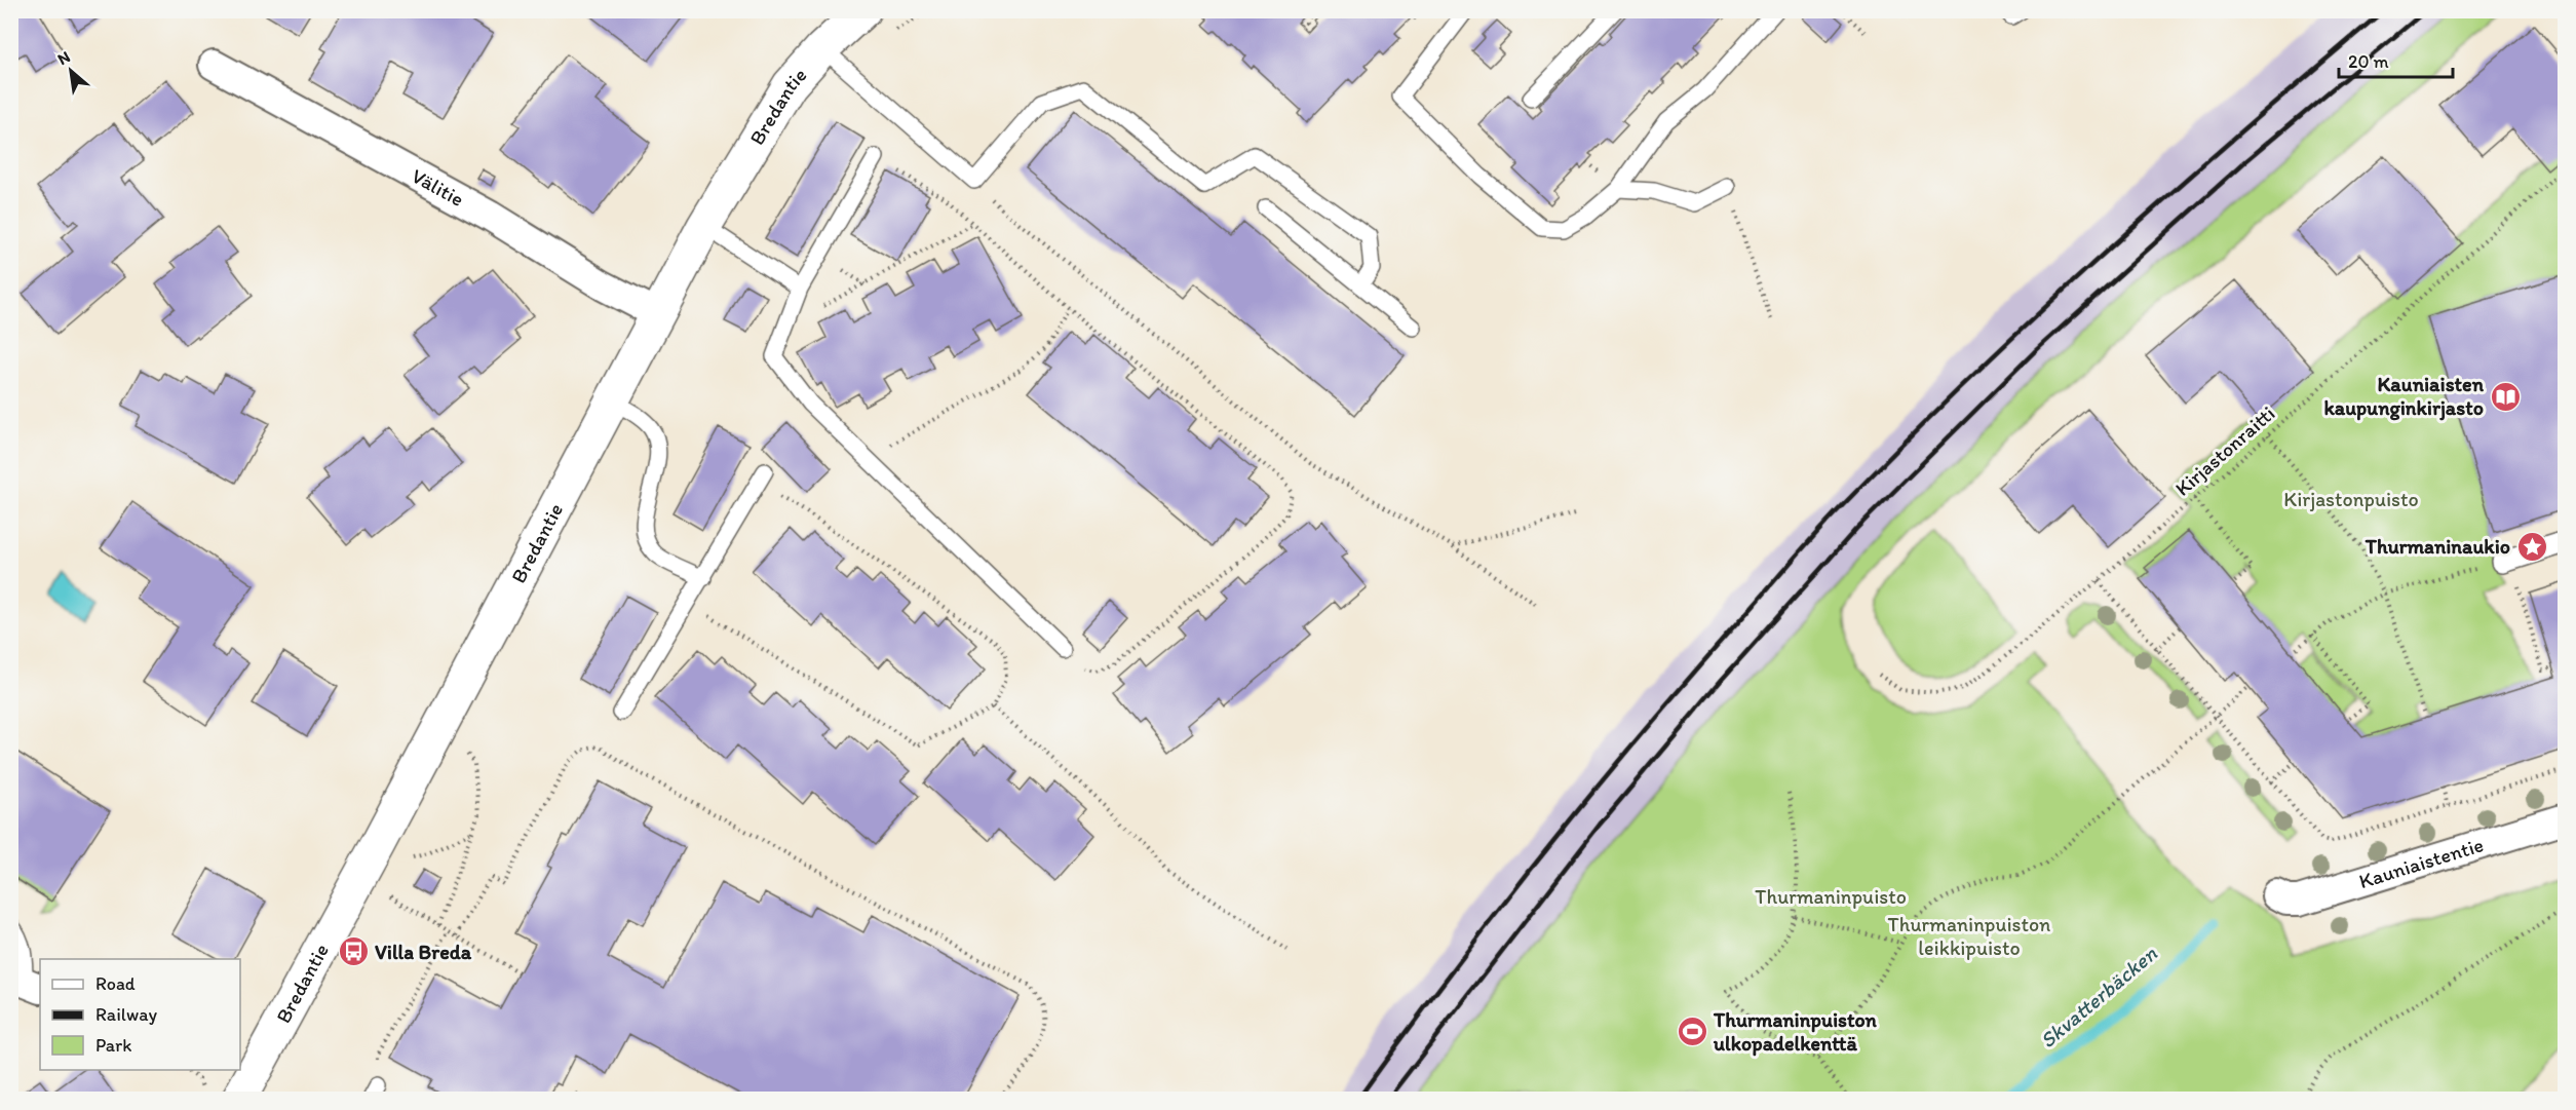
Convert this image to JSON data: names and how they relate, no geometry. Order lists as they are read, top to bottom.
{
  "streets": {
    "street": ["Bredantie", "Välitie", "Kauniaistentie"],
    "path": ["Kirjastonraitti"]
  },
  "crossings": [
    ["Bredantie", "Välitie"]
  ],
  "water": ["Skvatterbäcken"],
  "parks": ["Kirjastonpuisto", "Thurmaninpuisto", "Thurmaninpuiston leikkipuisto"],
  "places": {
    "library": ["Kauniaisten kaupunginkirjasto"],
    "place": ["Thurmaninaukio"],
    "bus stop": ["Villa Breda"],
    "sports": ["Thurmaninpuiston ulkopadelkenttä"]
  },
  "legend": ["Road", "Railway", "Park"],
  "scale_bar": "20 m",
  "north": "top left"
}
